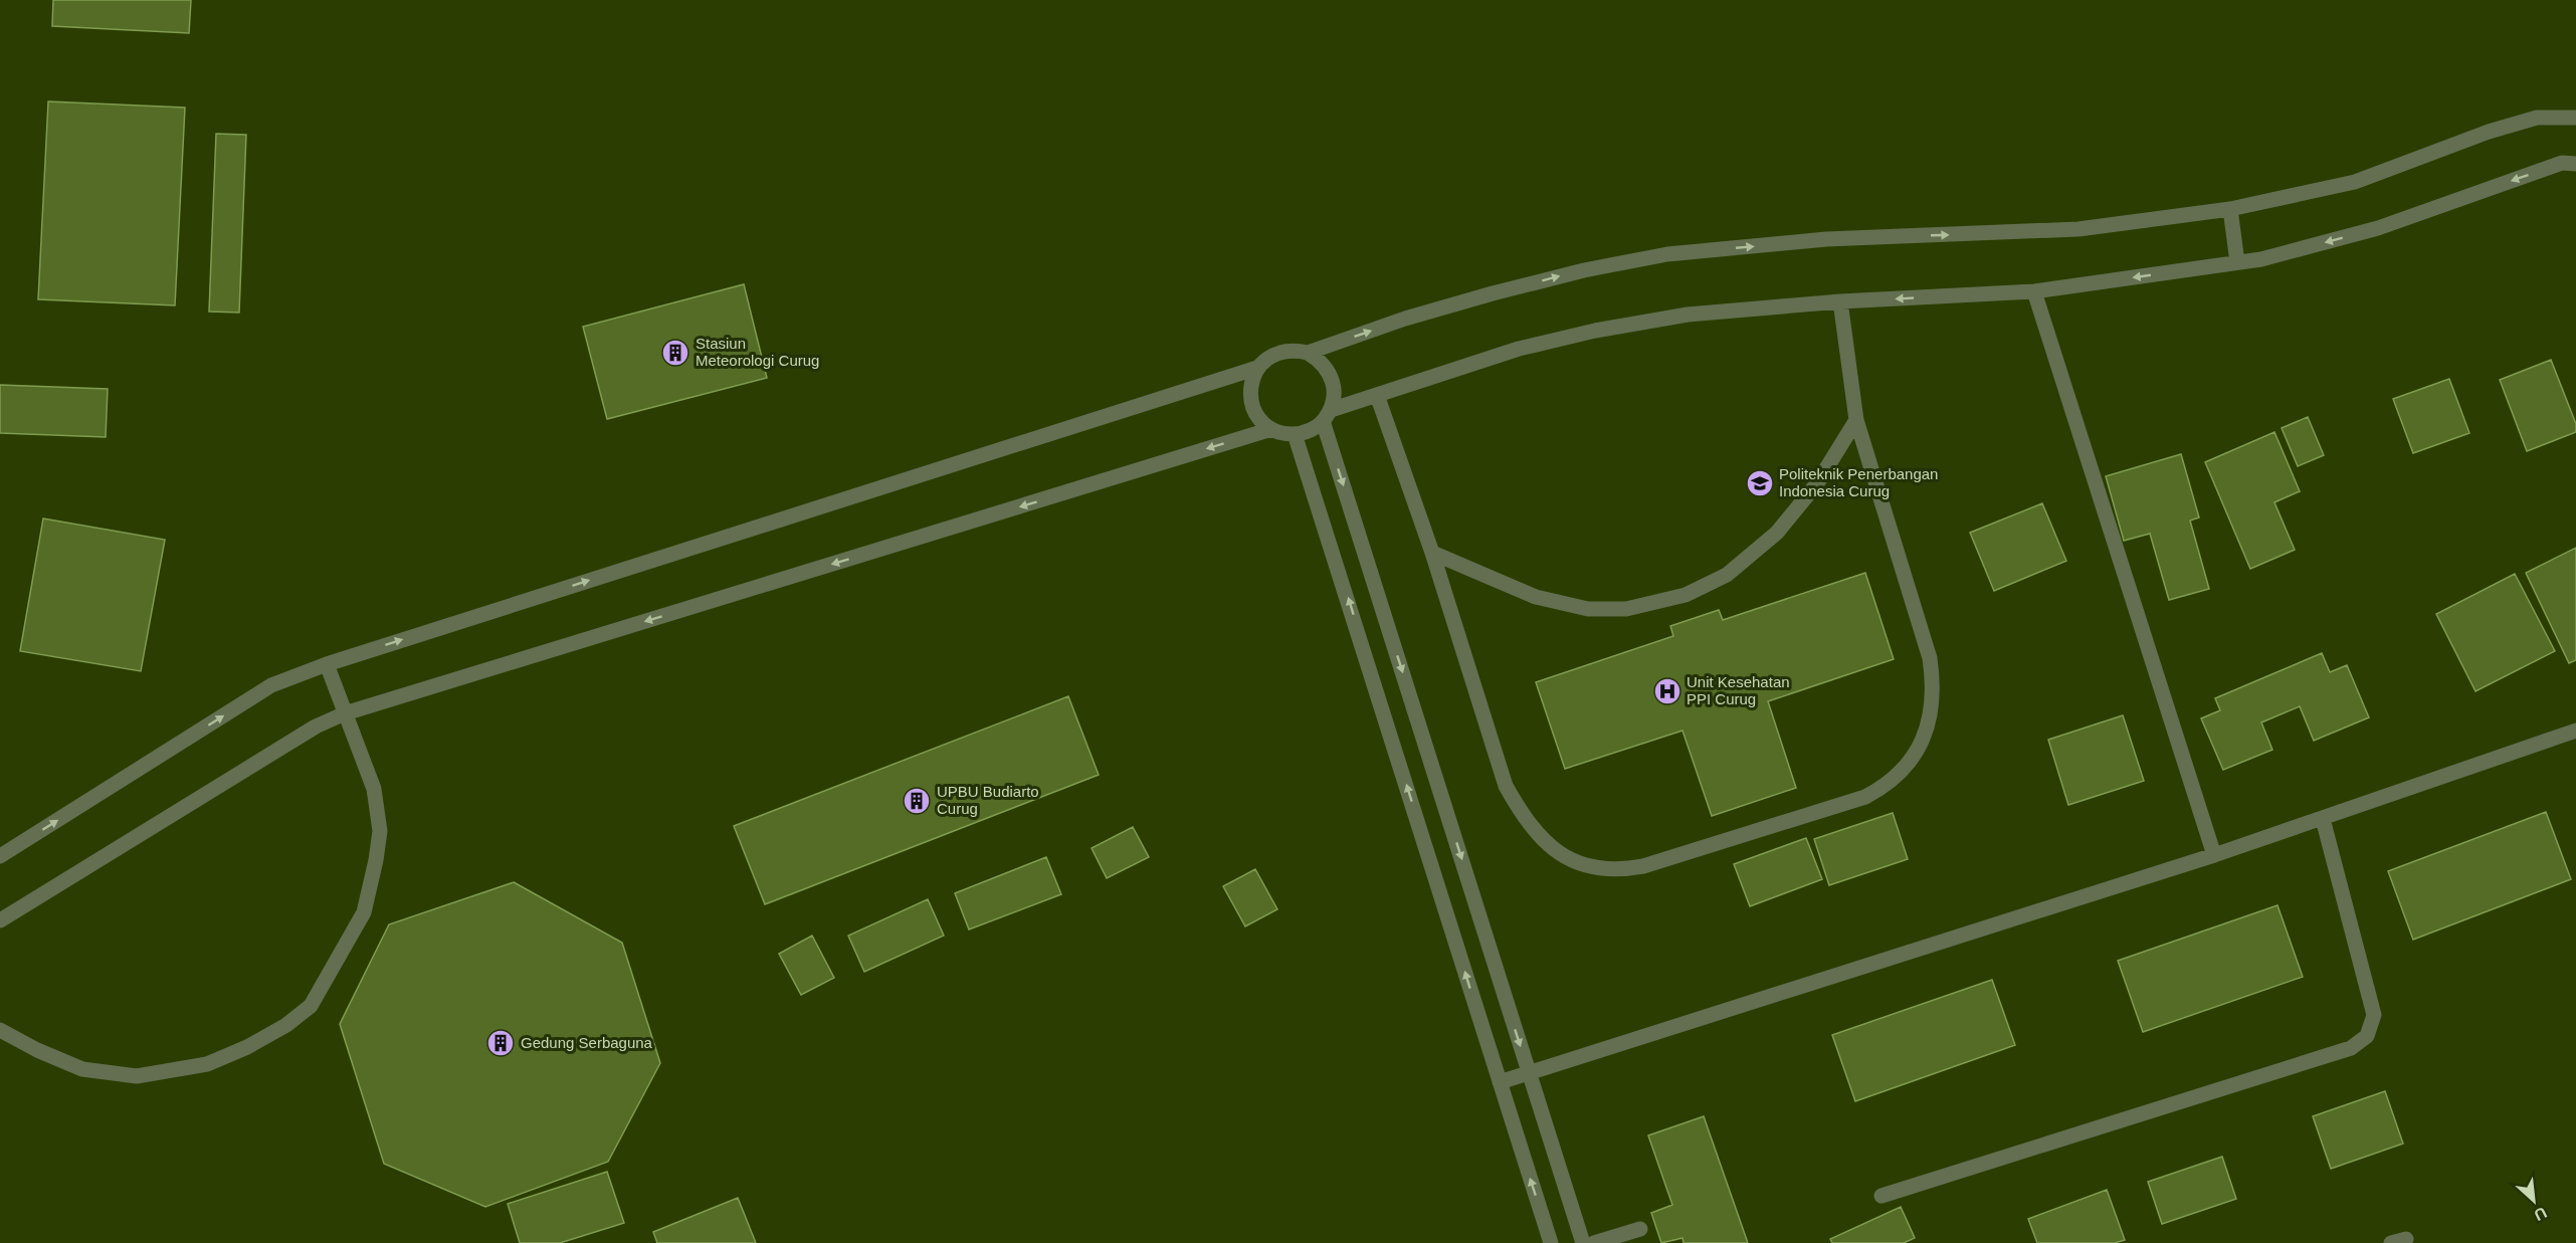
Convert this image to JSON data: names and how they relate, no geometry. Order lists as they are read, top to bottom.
{
  "places": {
    "building": ["Stasiun Meteorologi Curug", "UPBU Budiarto Curug", "Gedung Serbaguna"],
    "school or university": ["Politeknik Penerbangan Indonesia Curug"],
    "hospital": ["Unit Kesehatan PPI Curug"]
  },
  "north": "bottom right"
}
